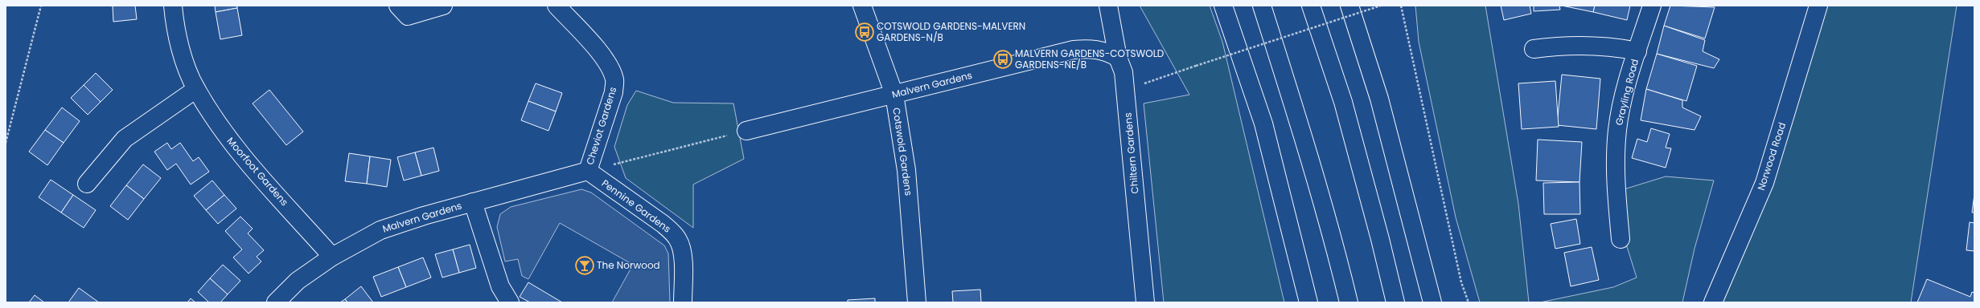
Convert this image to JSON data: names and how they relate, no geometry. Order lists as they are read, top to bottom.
{
  "streets": {
    "main road": [
      "Malvern Gardens",
      "Grayling Road",
      "Cheviot Gardens",
      "Cotswold Gardens",
      "Chiltern Gardens",
      "Norwood Road",
      "Moorfoot Gardens",
      "Pennine Gardens"
    ]
  },
  "crossings": [
    ["Malvern Gardens", "Cheviot Gardens"],
    ["Malvern Gardens", "Cotswold Gardens"],
    ["Malvern Gardens", "Chiltern Gardens"],
    ["Malvern Gardens", "Moorfoot Gardens"],
    ["Malvern Gardens", "Pennine Gardens"],
    ["Cheviot Gardens", "Pennine Gardens"]
  ],
  "places": {
    "bus stop": ["COTSWOLD GARDENS-MALVERN GARDENS-N/B", "MALVERN GARDENS-COTSWOLD GARDENS-NE/B"],
    "bar": ["The Norwood"]
  }
}
